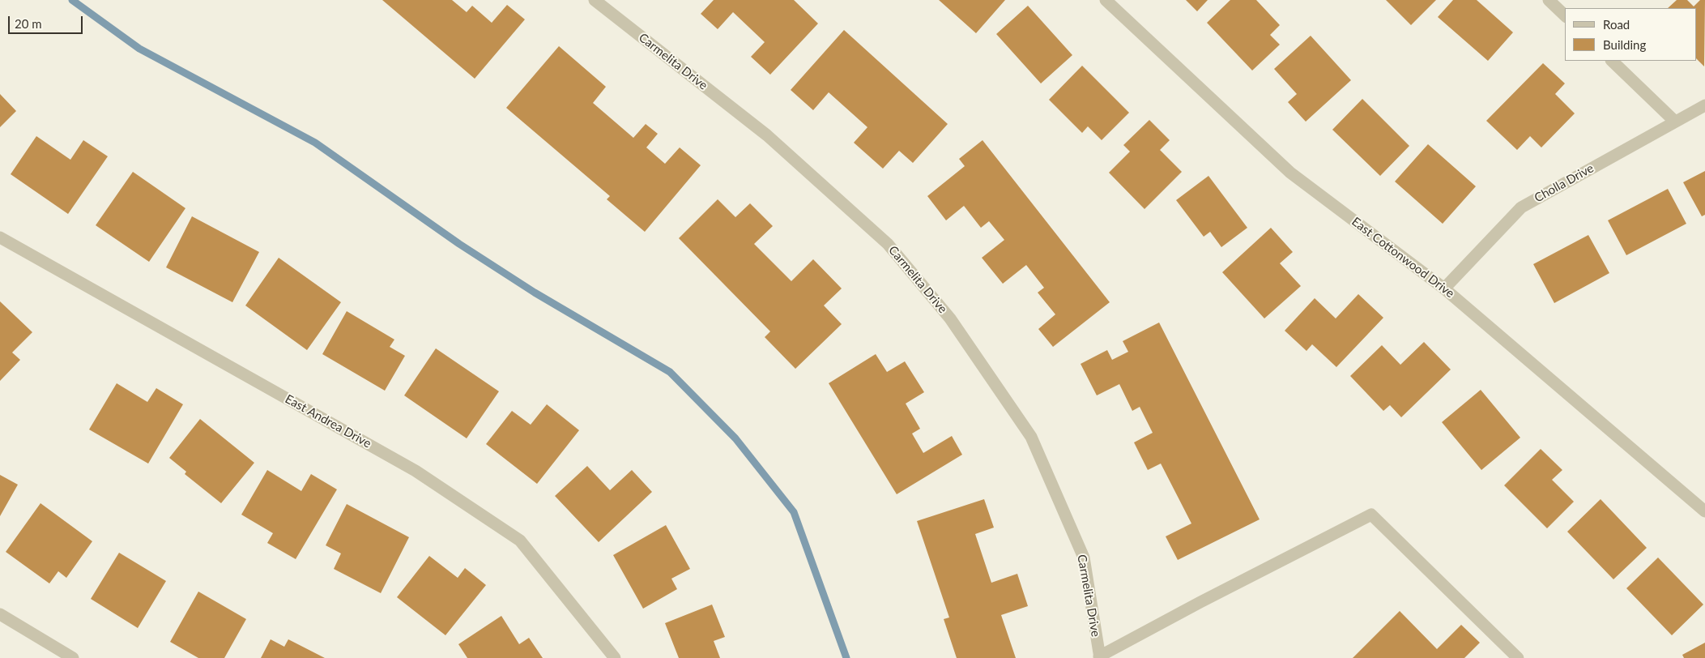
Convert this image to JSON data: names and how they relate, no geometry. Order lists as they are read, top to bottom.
{
  "streets": {
    "street": [
      "Carmelita Drive",
      "Cholla Drive",
      "East Cottonwood Drive",
      "East Andrea Drive"
    ]
  },
  "crossings": [
    ["Cholla Drive", "East Cottonwood Drive"]
  ],
  "legend": ["Road", "Building"],
  "scale_bar": "20 m"
}
